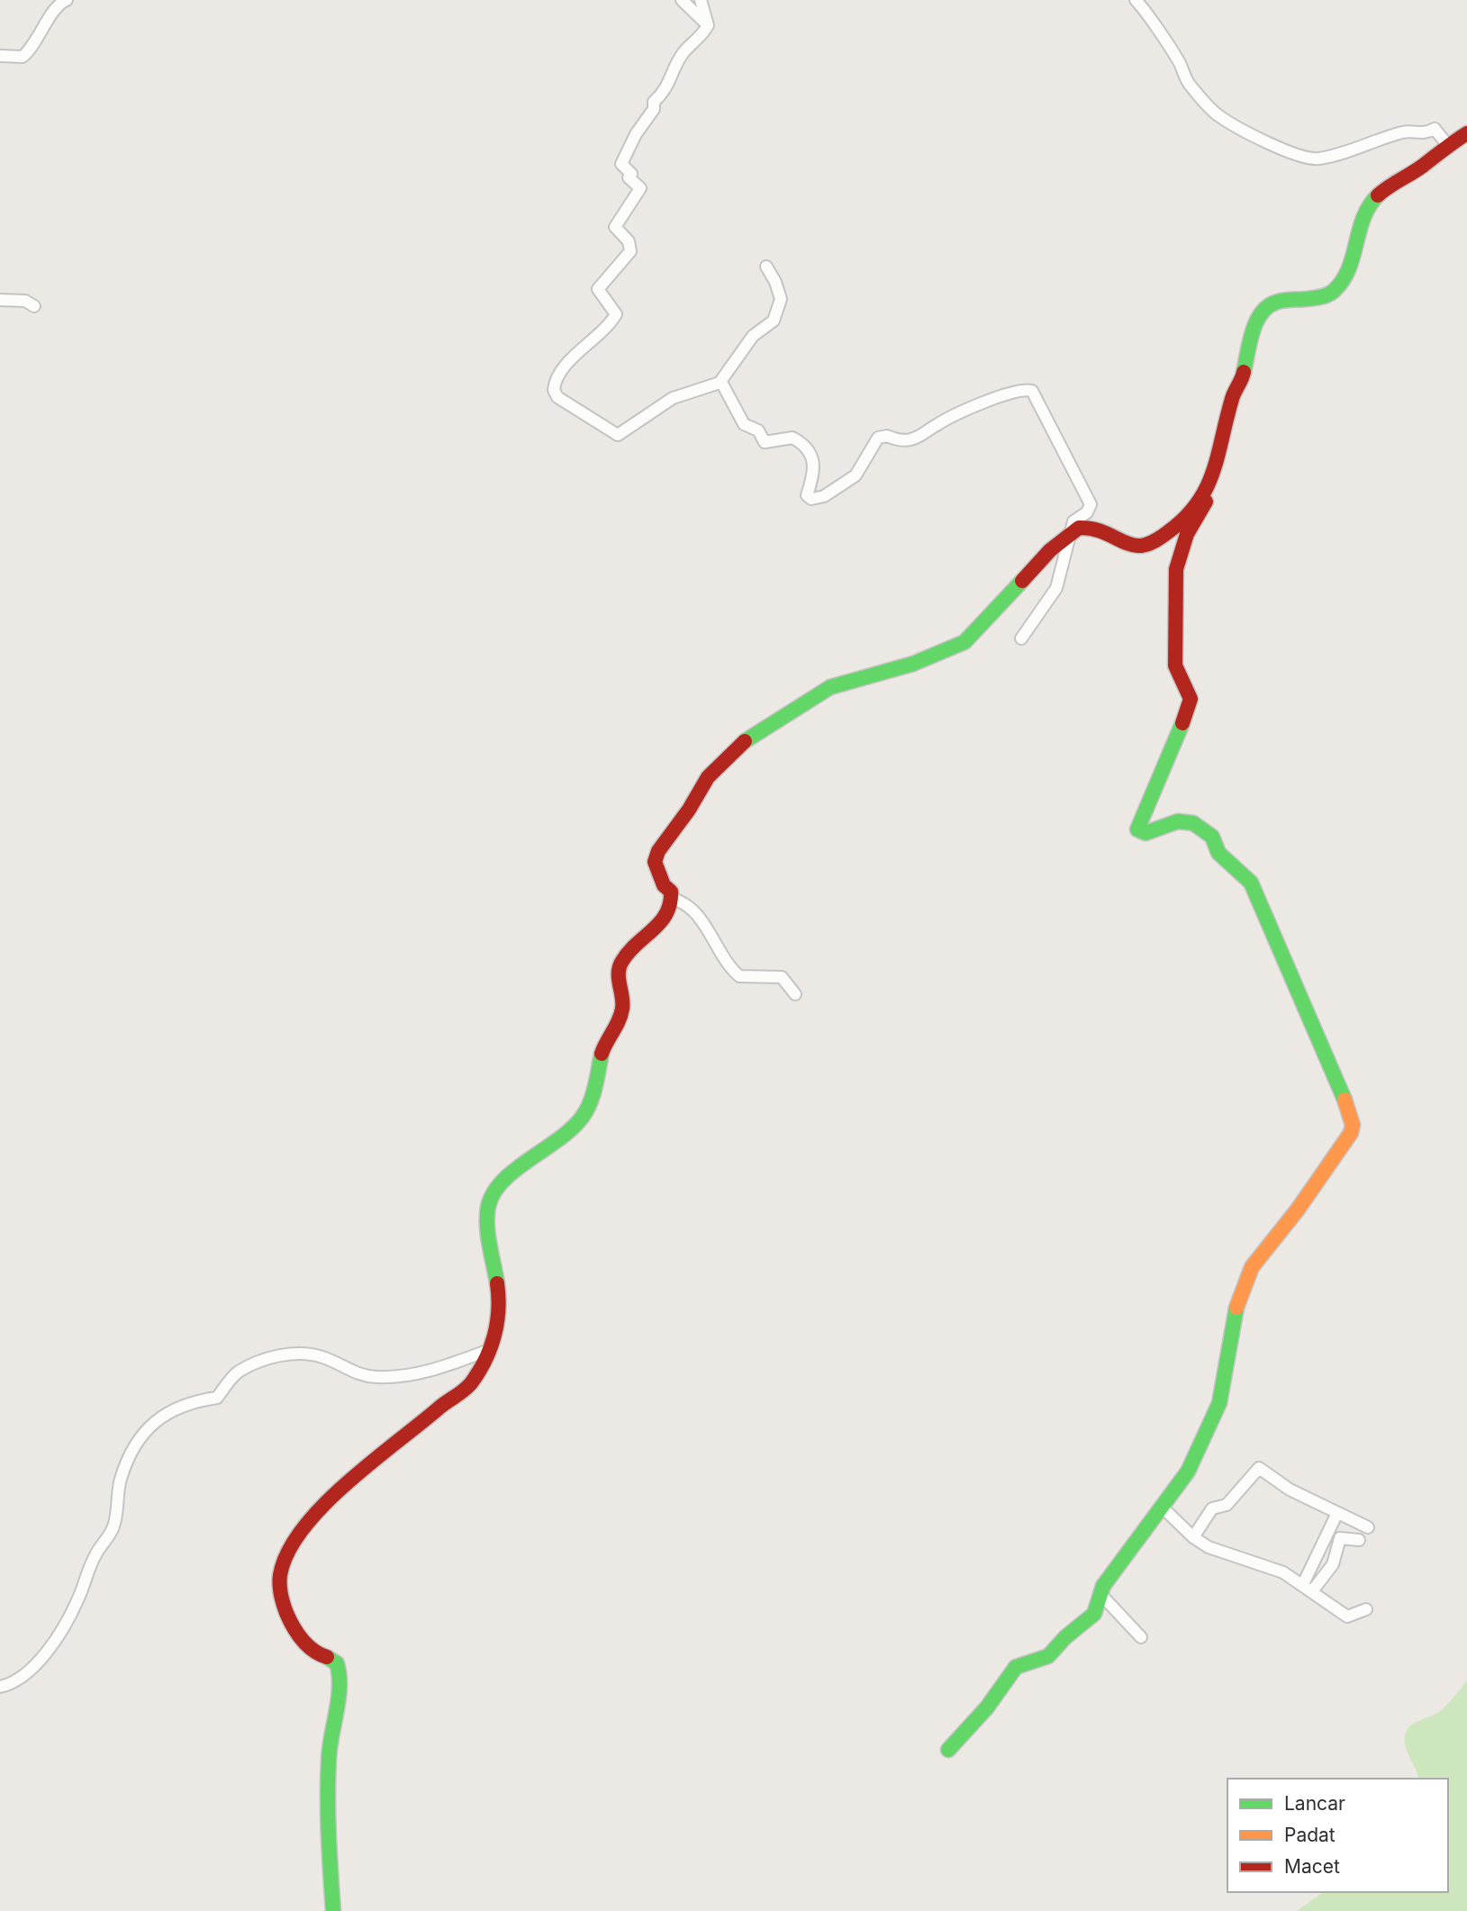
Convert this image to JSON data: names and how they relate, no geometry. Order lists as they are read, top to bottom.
{
  "legend": ["Lancar", "Padat", "Macet"]
}
